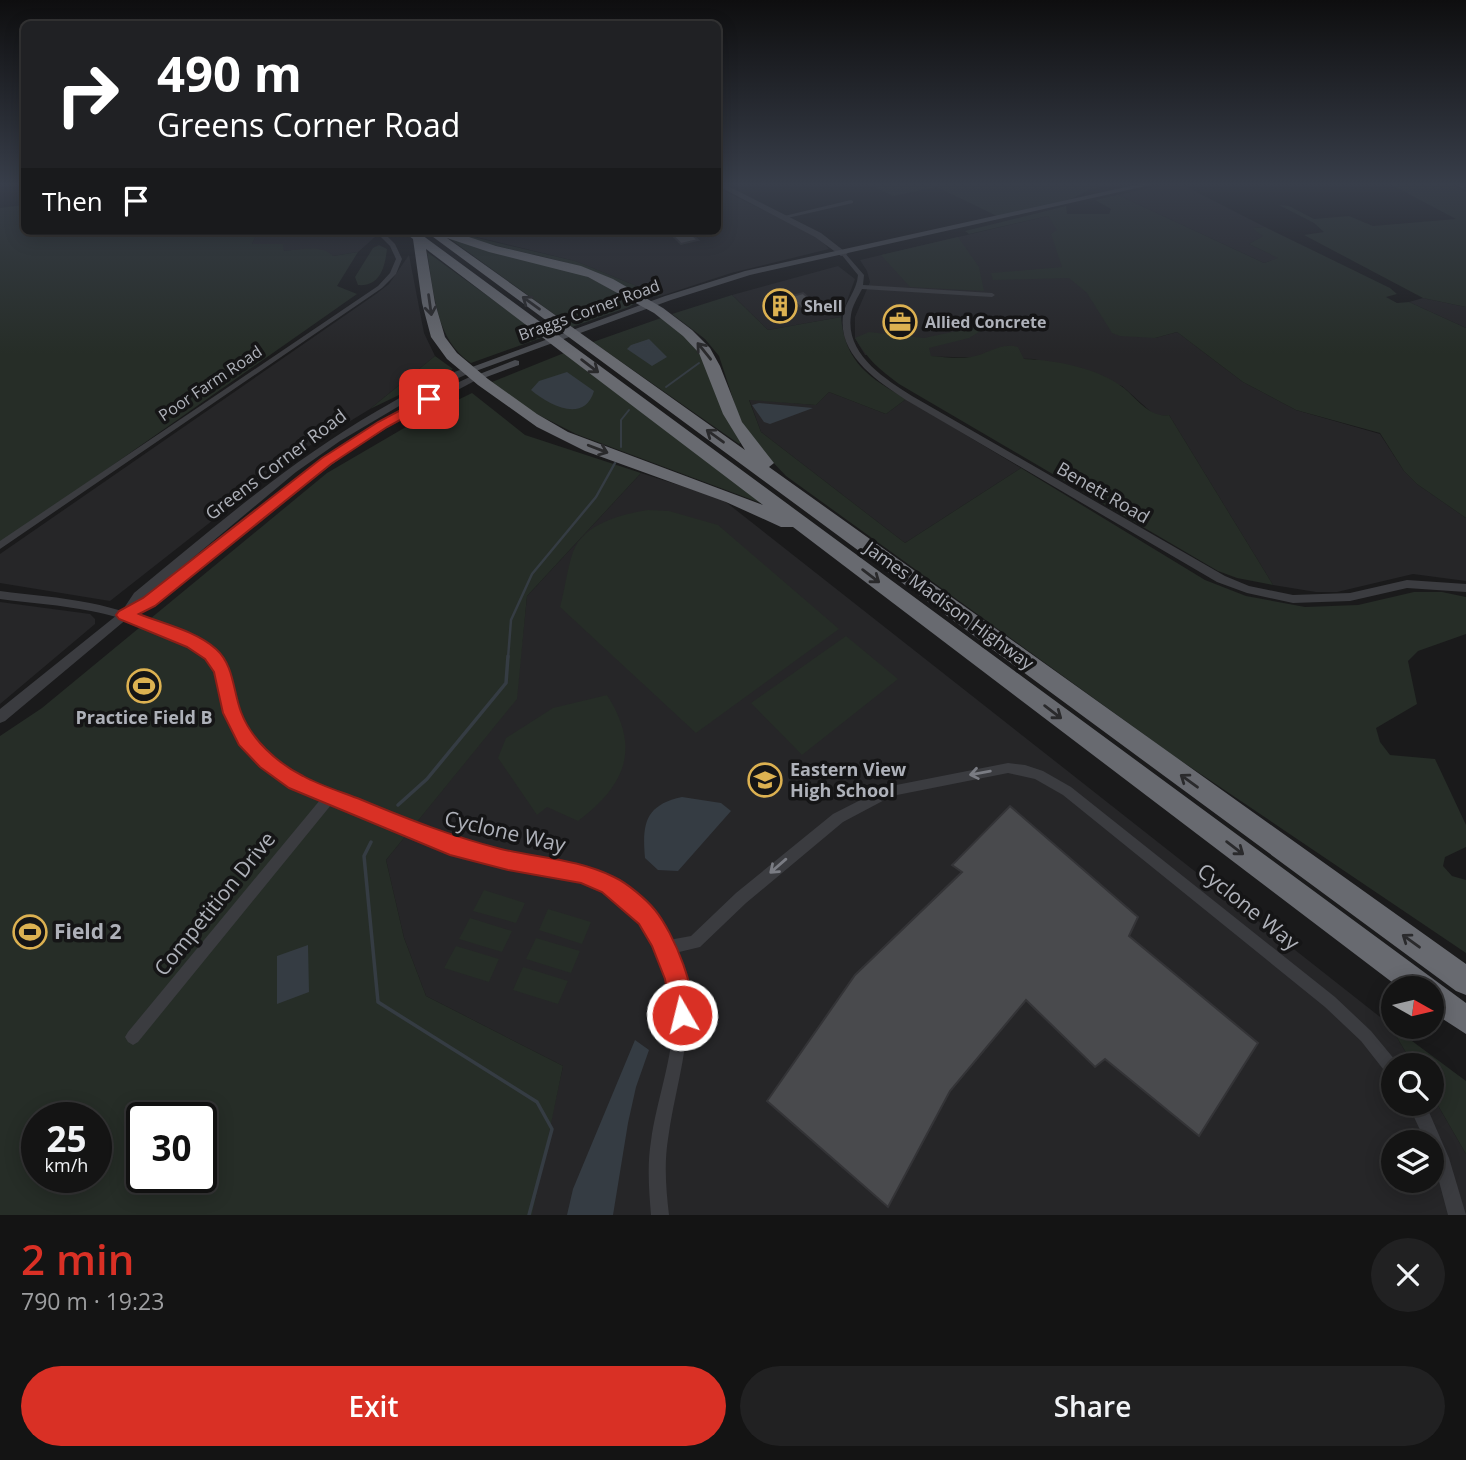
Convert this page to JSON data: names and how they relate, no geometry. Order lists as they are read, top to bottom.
{
  "streets": {
    "highway": ["James Madison Highway"],
    "main road": ["Braggs Corner Road"],
    "street": [
      "Poor Farm Road",
      "Greens Corner Road",
      "Benett Road",
      "Cyclone Way",
      "Competition Drive"
    ]
  },
  "crossings": [
    ["Braggs Corner Road", "Greens Corner Road"],
    ["Greens Corner Road", "Cyclone Way"],
    ["Cyclone Way", "Competition Drive"]
  ],
  "one_way": ["Cyclone Way"],
  "places": {
    "building": ["Shell"],
    "office": ["Allied Concrete"],
    "sports": ["Practice Field B", "Field 2"],
    "school or university": ["Eastern View High School"]
  },
  "north": "right",
  "page": {
    "turn": ["490 m", "Greens Corner Road"],
    "then": "Then",
    "speed": "25 km/h",
    "limit": "30",
    "heading": ["2 min", "790 m · 19:23"],
    "buttons": ["Exit", "Share"]
  }
}
